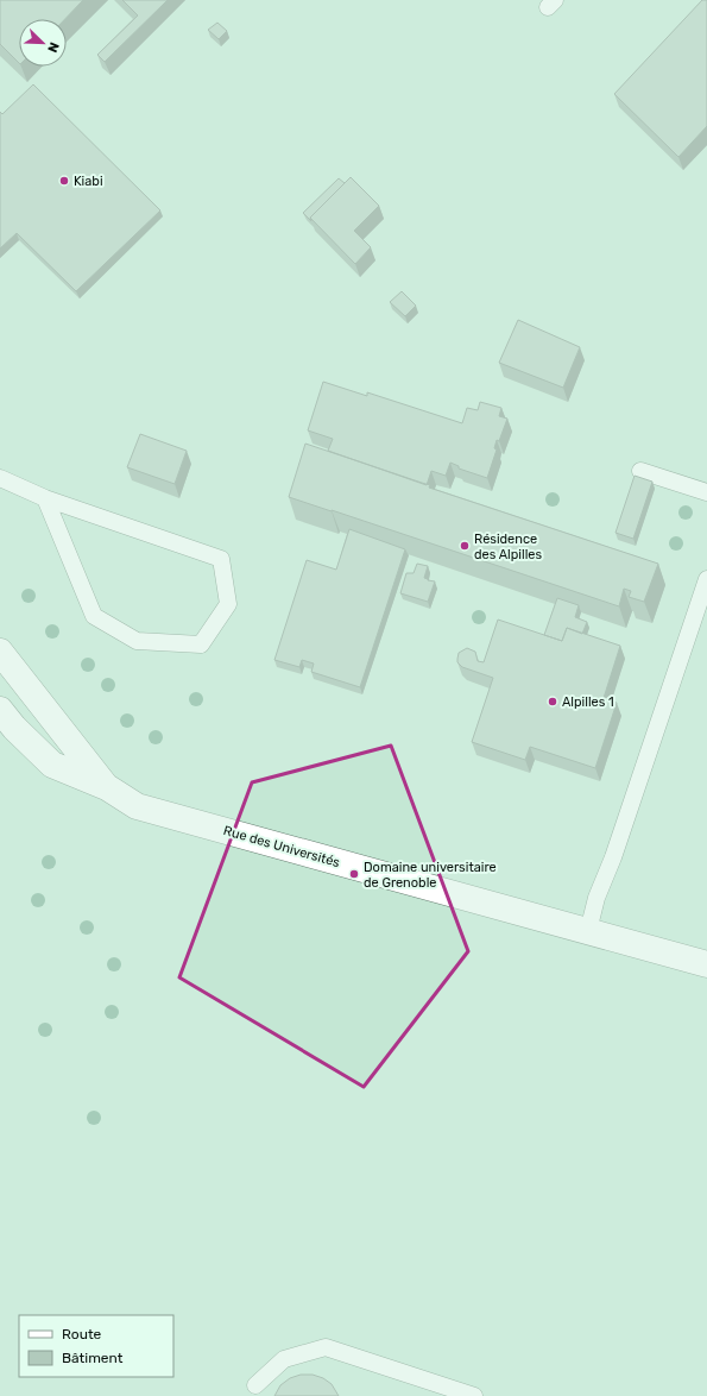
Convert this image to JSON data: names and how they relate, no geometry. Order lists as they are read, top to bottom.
{
  "streets": {
    "street": ["Rue des Universités"]
  },
  "places": [
    "Kiabi",
    "Résidence des Alpilles",
    "Alpilles 1",
    "Domaine universitaire de Grenoble"
  ],
  "legend": ["Route", "Bâtiment"],
  "north": "bottom right"
}
